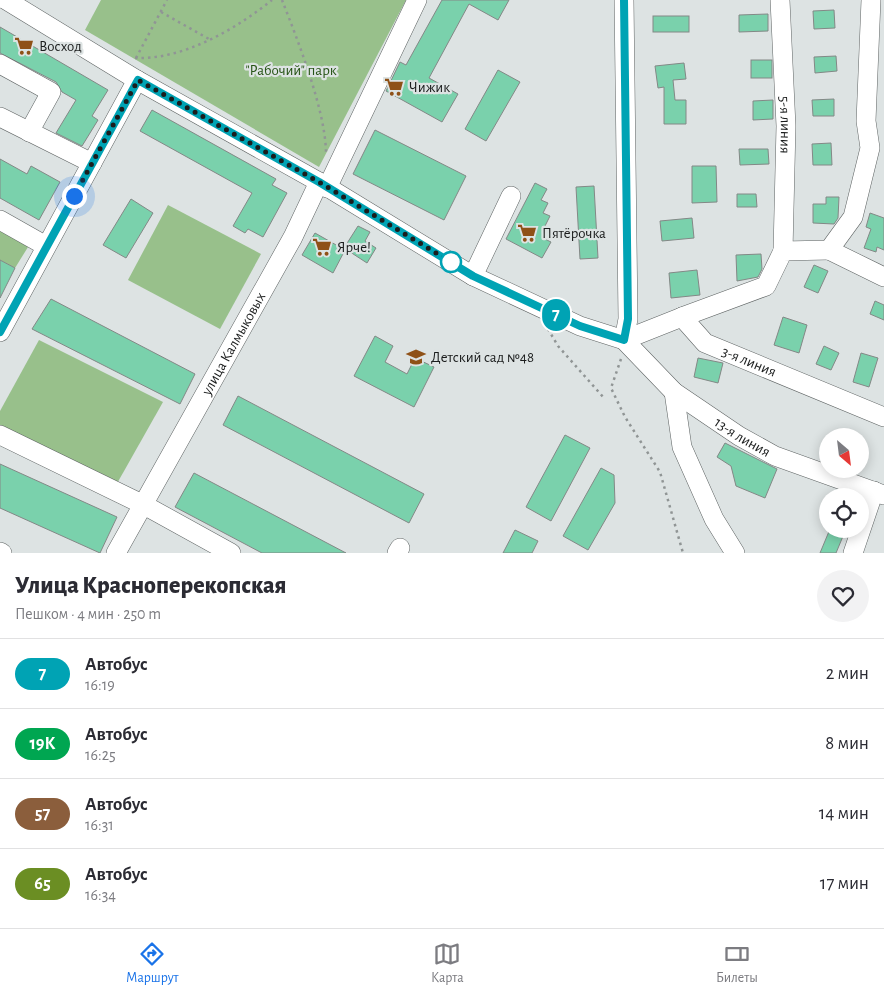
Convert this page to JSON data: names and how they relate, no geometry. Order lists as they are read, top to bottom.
{
  "streets": {
    "street": [
      "5-я линия",
      "улица Калмыковых",
      "3-я линия",
      "13-я линия"
    ]
  },
  "parks": ["\"Рабочий\" парк"],
  "places": {
    "supermarket": [
      "Восход",
      "Чижик",
      "Пятёрочка",
      "Ярче!"
    ],
    "school or university": ["Детский сад №48"]
  },
  "lines": ["bus line 7"],
  "north": "bottom right",
  "page": {
    "on_map": "7",
    "heading": ["Улица Красноперекопская", "Пешком · 4 мин · 250 m"],
    "list": [
      {
        "mark": "7",
        "name": "Автобус",
        "note": "16:19",
        "value": "2 мин"
      },
      {
        "mark": "19К",
        "name": "Автобус",
        "note": "16:25",
        "value": "8 мин"
      },
      {
        "mark": "57",
        "name": "Автобус",
        "note": "16:31",
        "value": "14 мин"
      },
      {
        "mark": "65",
        "name": "Автобус",
        "note": "16:34",
        "value": "17 мин"
      }
    ],
    "tabs": ["Маршрут", "Карта", "Билеты"]
  }
}
